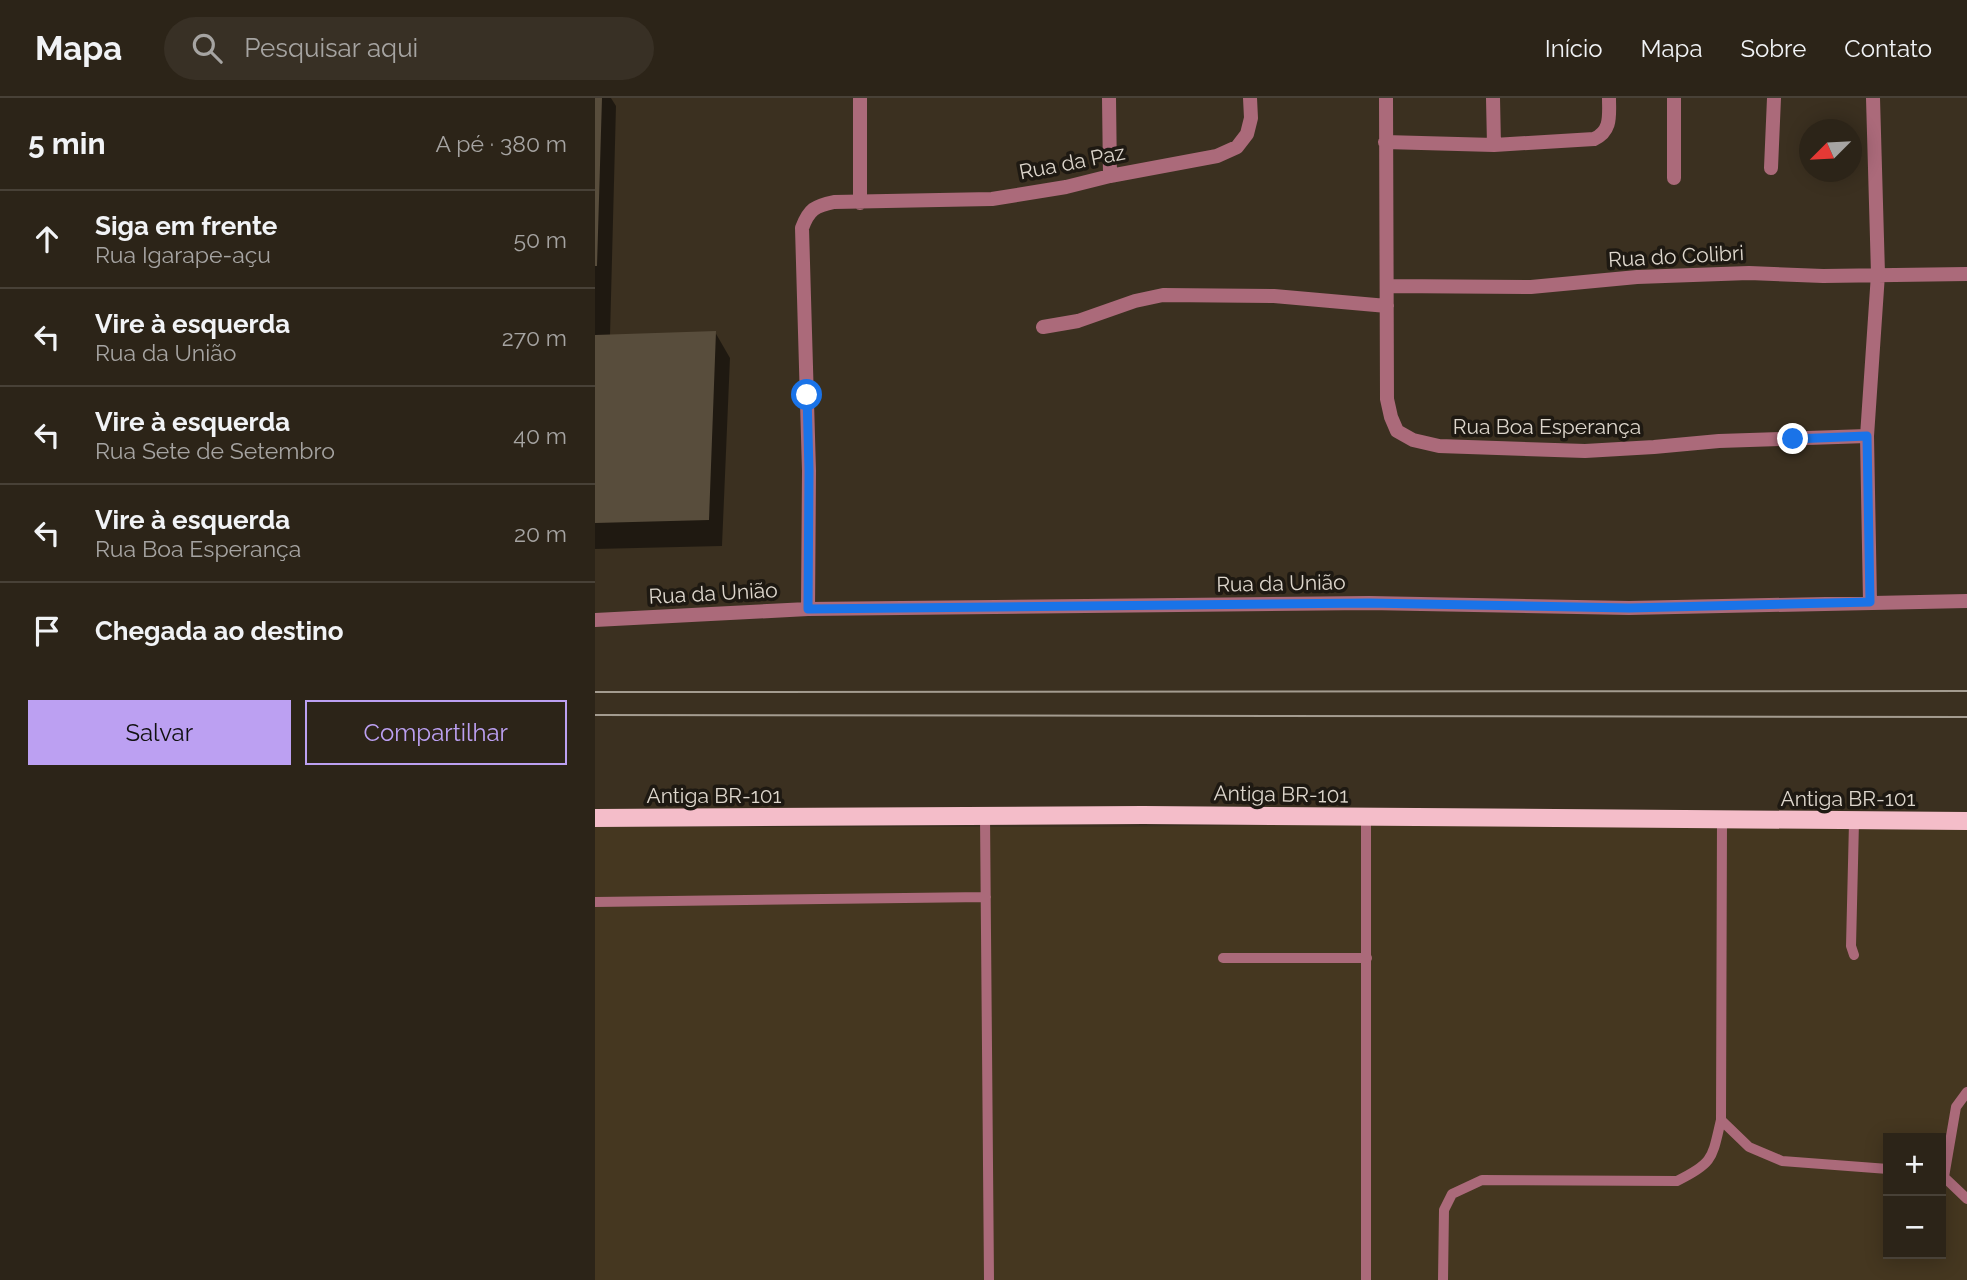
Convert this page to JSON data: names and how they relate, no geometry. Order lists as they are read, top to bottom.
{
  "streets": {
    "main road": ["Antiga BR-101"],
    "street": [
      "Rua da Paz",
      "Rua do Colibri",
      "Rua Boa Esperança",
      "Rua da União"
    ]
  },
  "crossings": [
    ["Rua da Paz", "Rua da União"],
    ["Rua do Colibri", "Rua Boa Esperança"]
  ],
  "north": "bottom left",
  "page": {
    "header": "Mapa",
    "search": "Pesquisar aqui",
    "nav": [
      "Início",
      "Mapa",
      "Sobre",
      "Contato"
    ],
    "heading": ["5 min", "A pé · 380 m"],
    "list": [
      ["Siga em frente", "Rua Igarape-açu", "50 m"],
      ["Vire à esquerda", "Rua da União", "270 m"],
      ["Vire à esquerda", "Rua Sete de Setembro", "40 m"],
      ["Vire à esquerda", "Rua Boa Esperança", "20 m"],
      "Chegada ao destino"
    ],
    "buttons": ["Salvar", "Compartilhar"],
    "map_buttons": ["+", "−"]
  }
}
